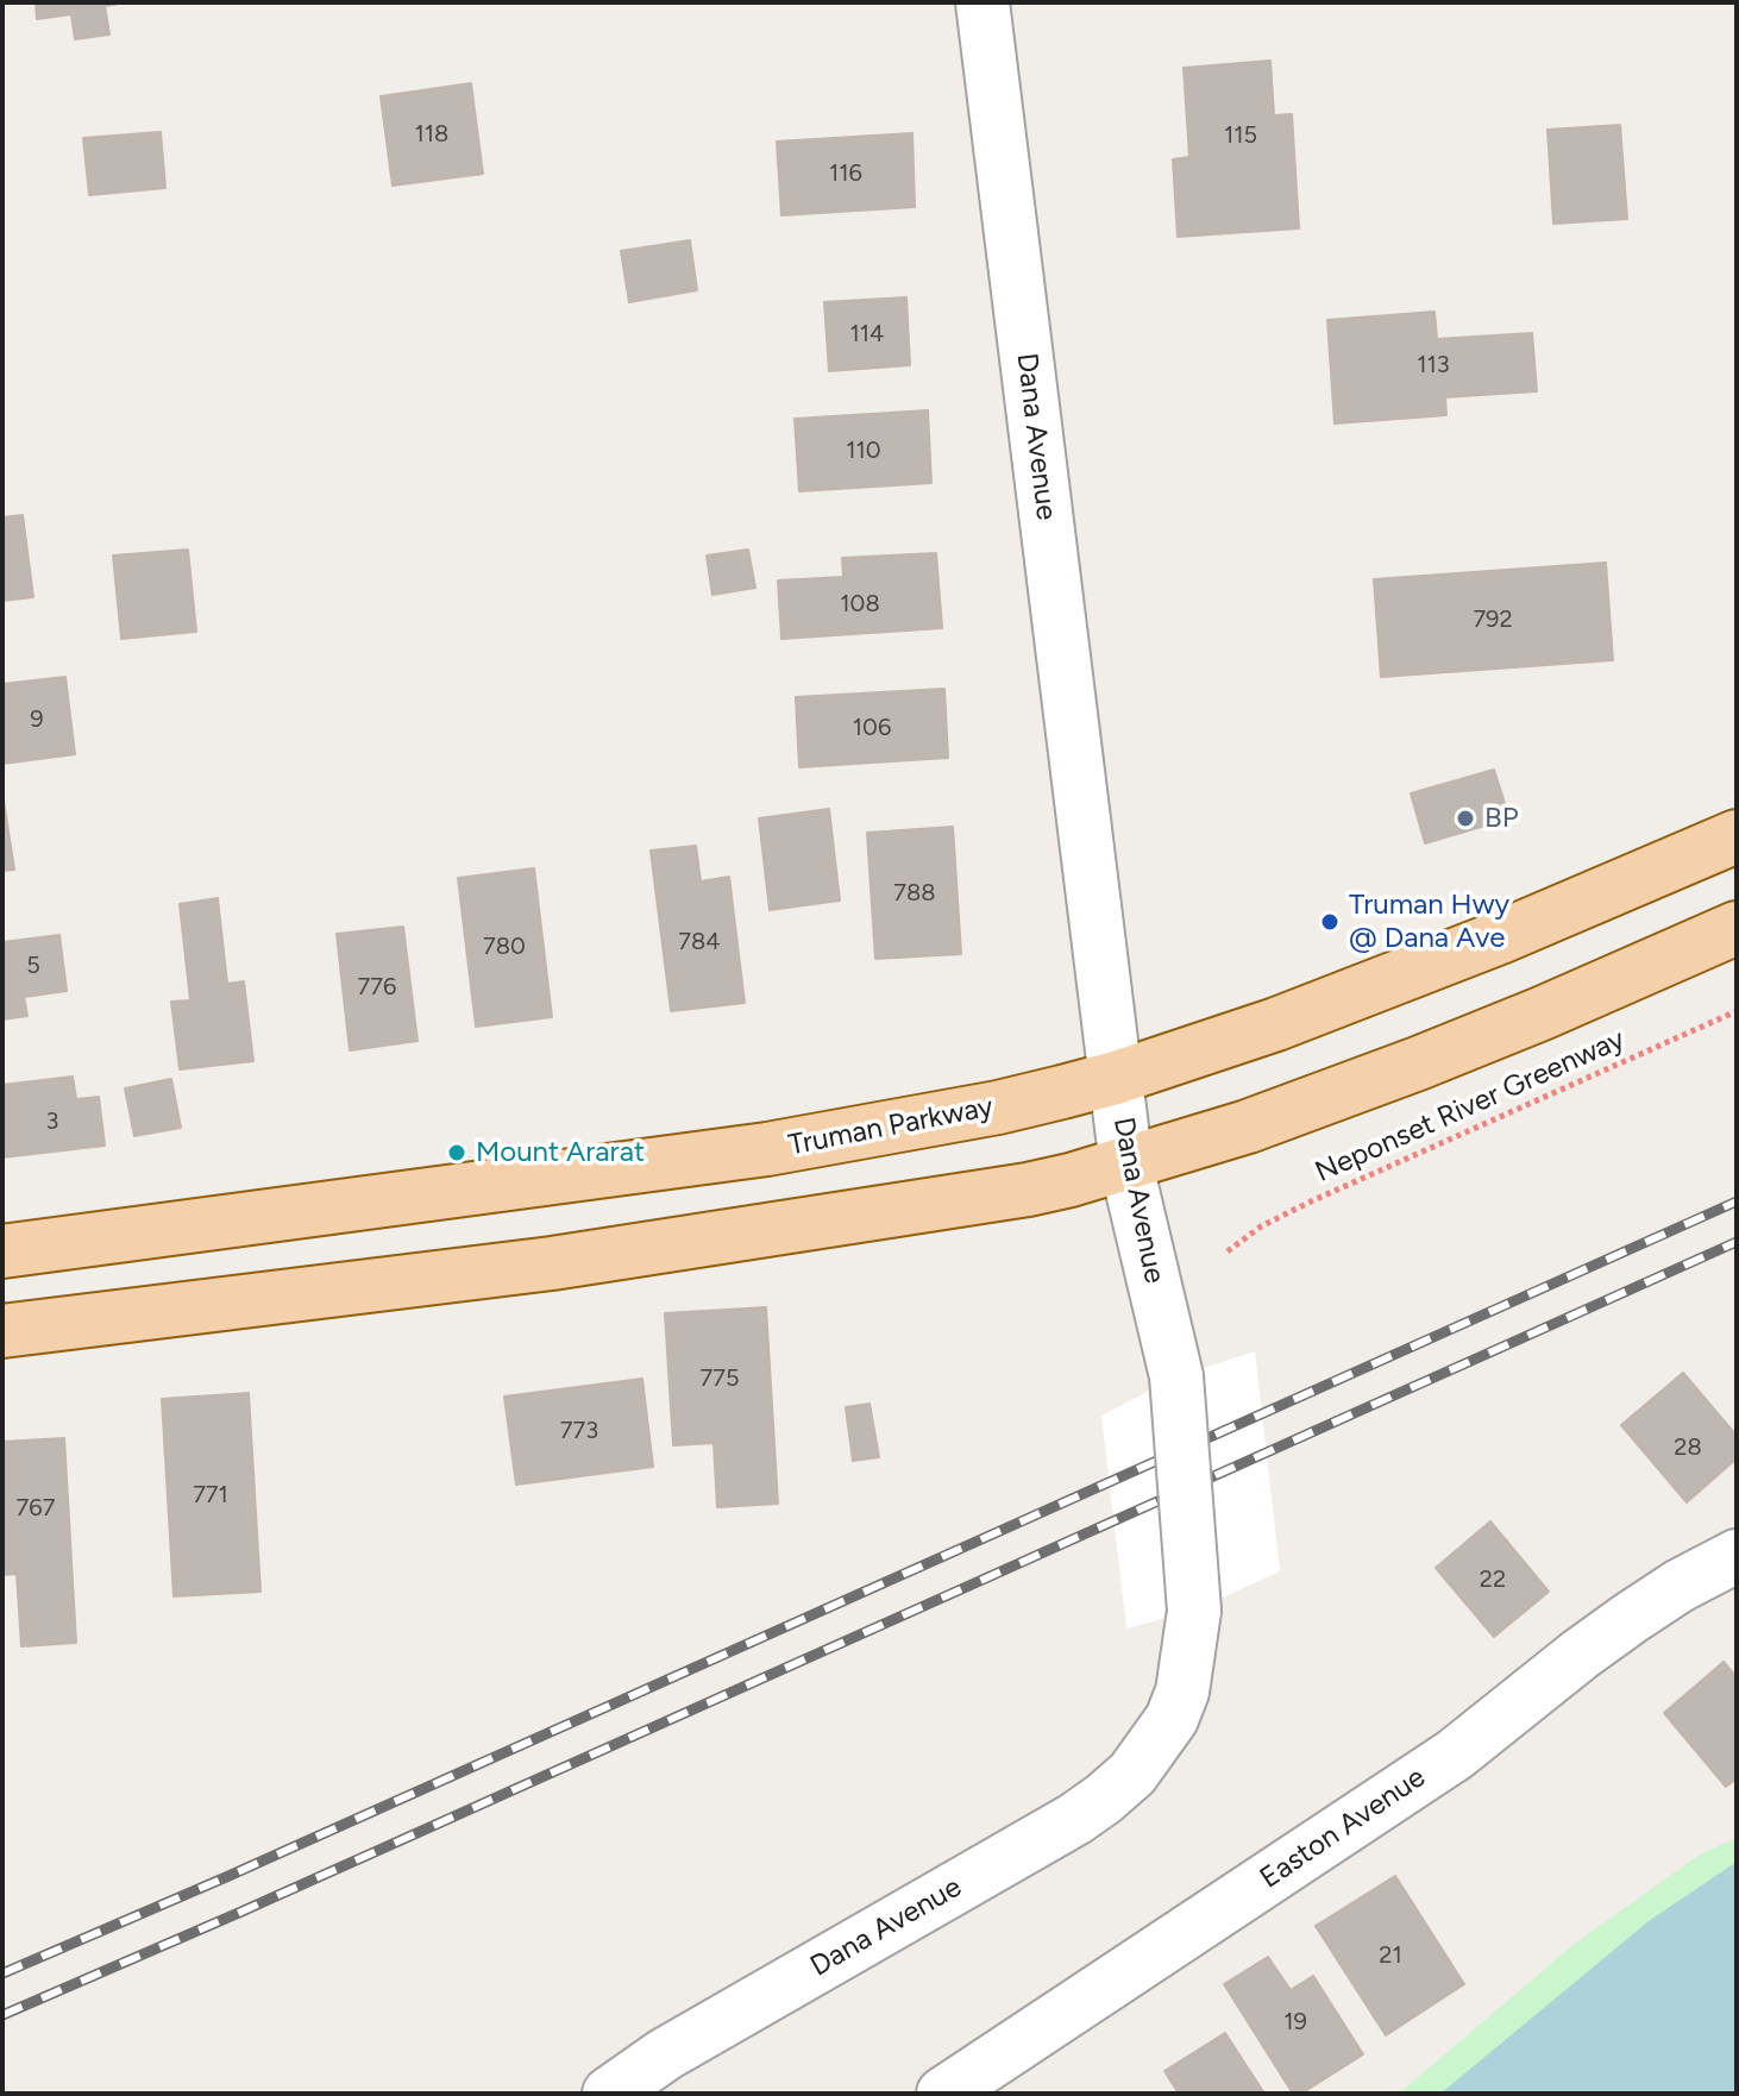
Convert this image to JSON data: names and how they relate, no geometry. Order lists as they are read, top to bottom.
{
  "streets": {
    "main road": ["Truman Parkway"],
    "street": ["Dana Avenue", "Easton Avenue"],
    "path": ["Neponset River Greenway"]
  },
  "crossings": [
    ["Dana Avenue", "Truman Parkway"]
  ],
  "places": ["BP", "Truman Hwy @ Dana Ave", "Mount Ararat"],
  "house_numbers": [
    "118",
    "115",
    "116",
    "114",
    "113",
    "110",
    "108",
    "792",
    "9",
    "106",
    "788",
    "784",
    "780",
    "5",
    "776",
    "3",
    "775",
    "773",
    "28",
    "771",
    "767",
    "22",
    "21",
    "19"
  ]
}
